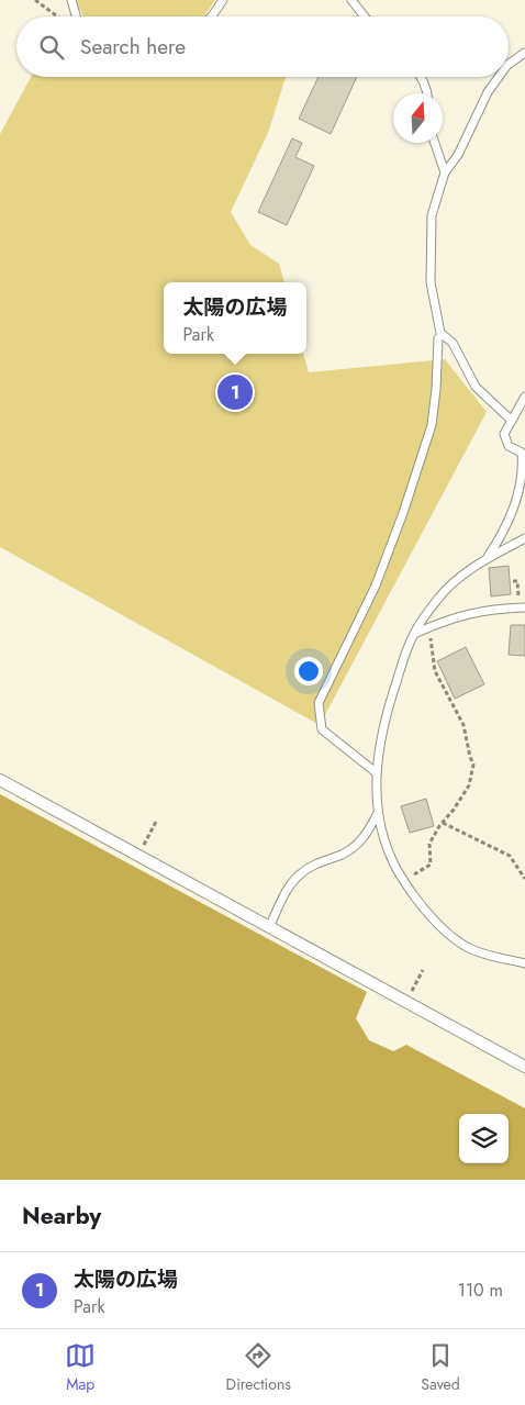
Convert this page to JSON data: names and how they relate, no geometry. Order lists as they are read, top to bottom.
{
  "north": "top",
  "page": {
    "search": "Search here",
    "popup": ["太陽の広場", "Park"],
    "pins": "1",
    "heading": "Nearby",
    "list": [
      {
        "mark": "1",
        "name": "太陽の広場",
        "note": "Park",
        "value": "110 m"
      }
    ],
    "nav": ["Map", "Directions", "Saved"]
  }
}
